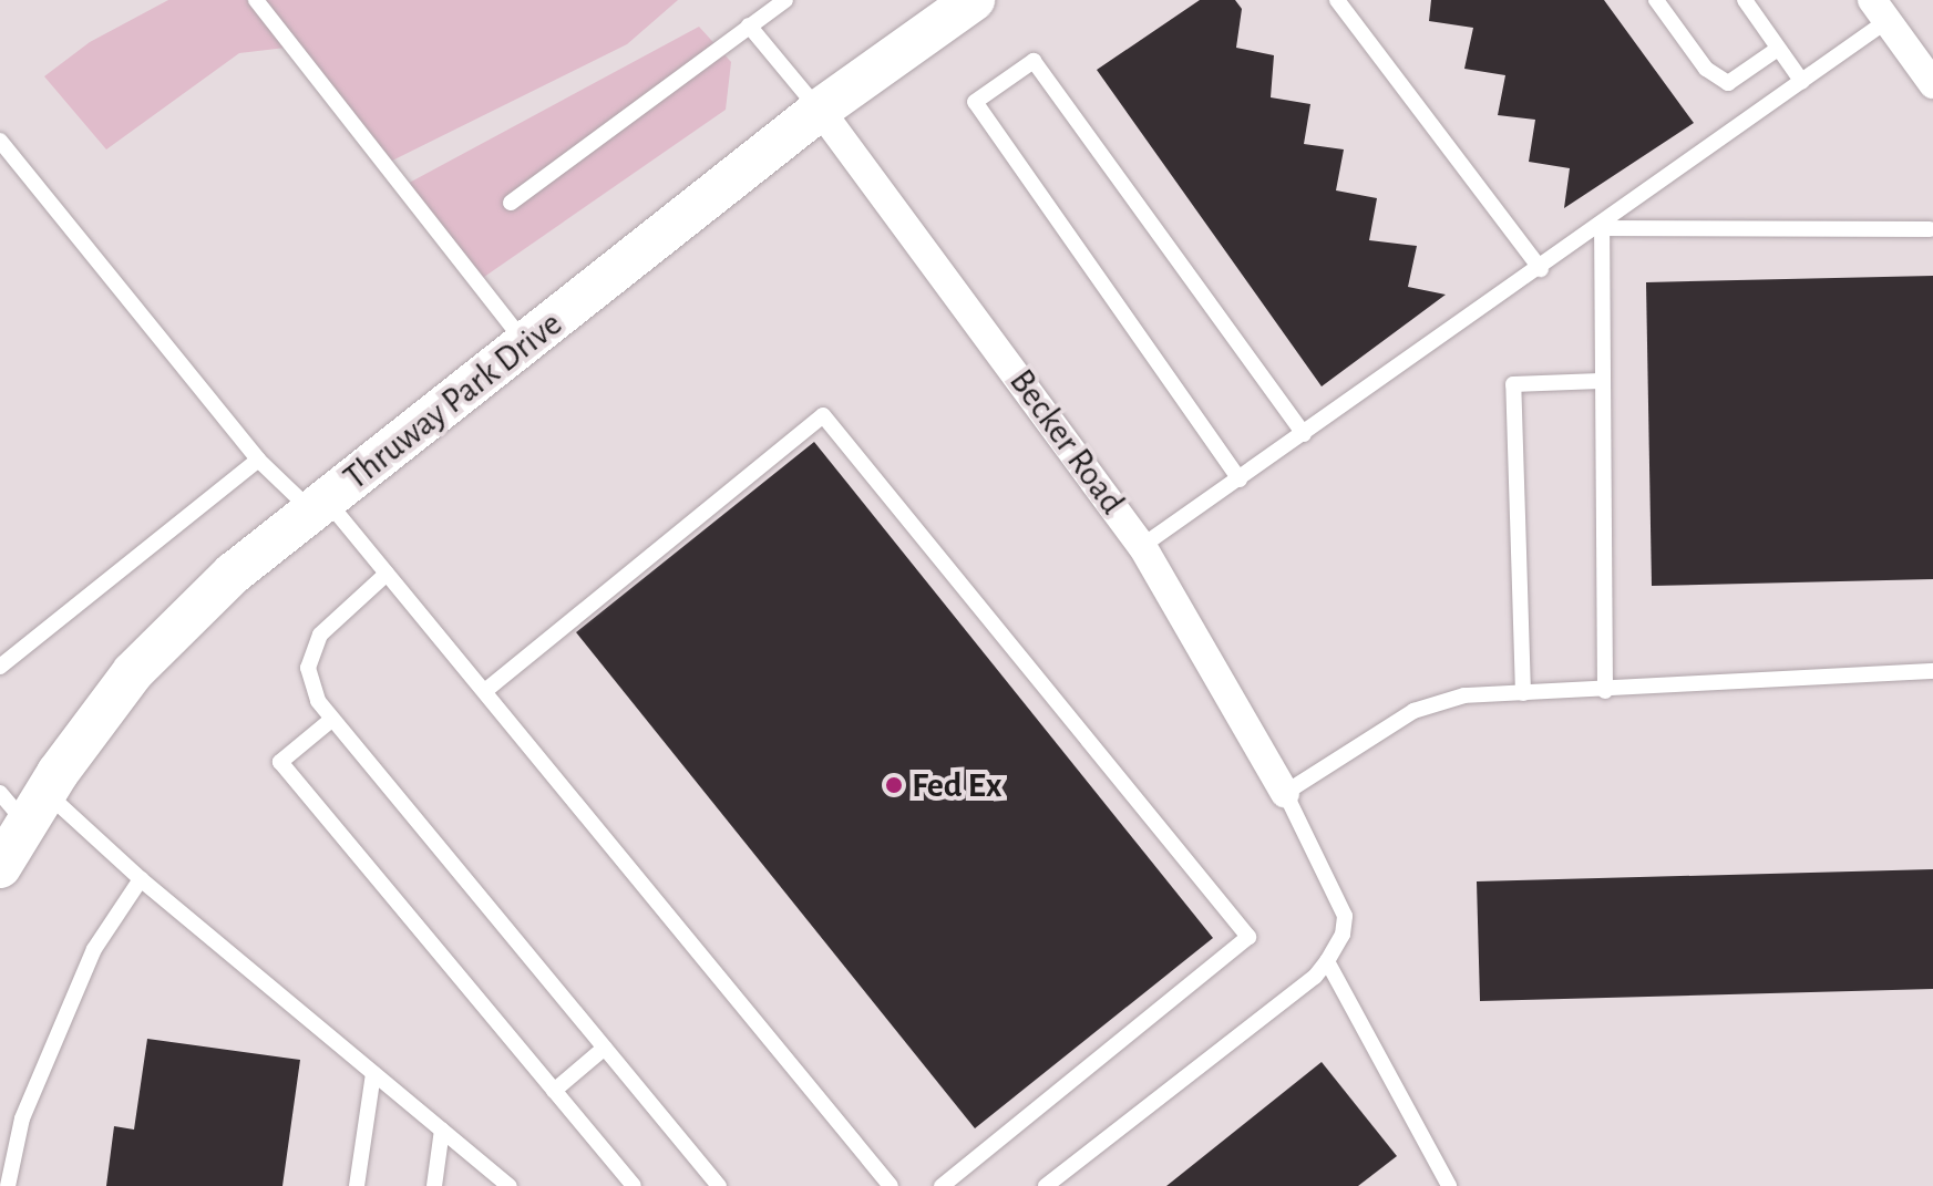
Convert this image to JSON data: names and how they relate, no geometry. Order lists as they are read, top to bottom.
{
  "streets": {
    "main road": ["Thruway Park Drive"],
    "street": ["Becker Road"]
  },
  "crossings": [
    ["Thruway Park Drive", "Becker Road"]
  ],
  "places": ["Fed Ex"]
}
